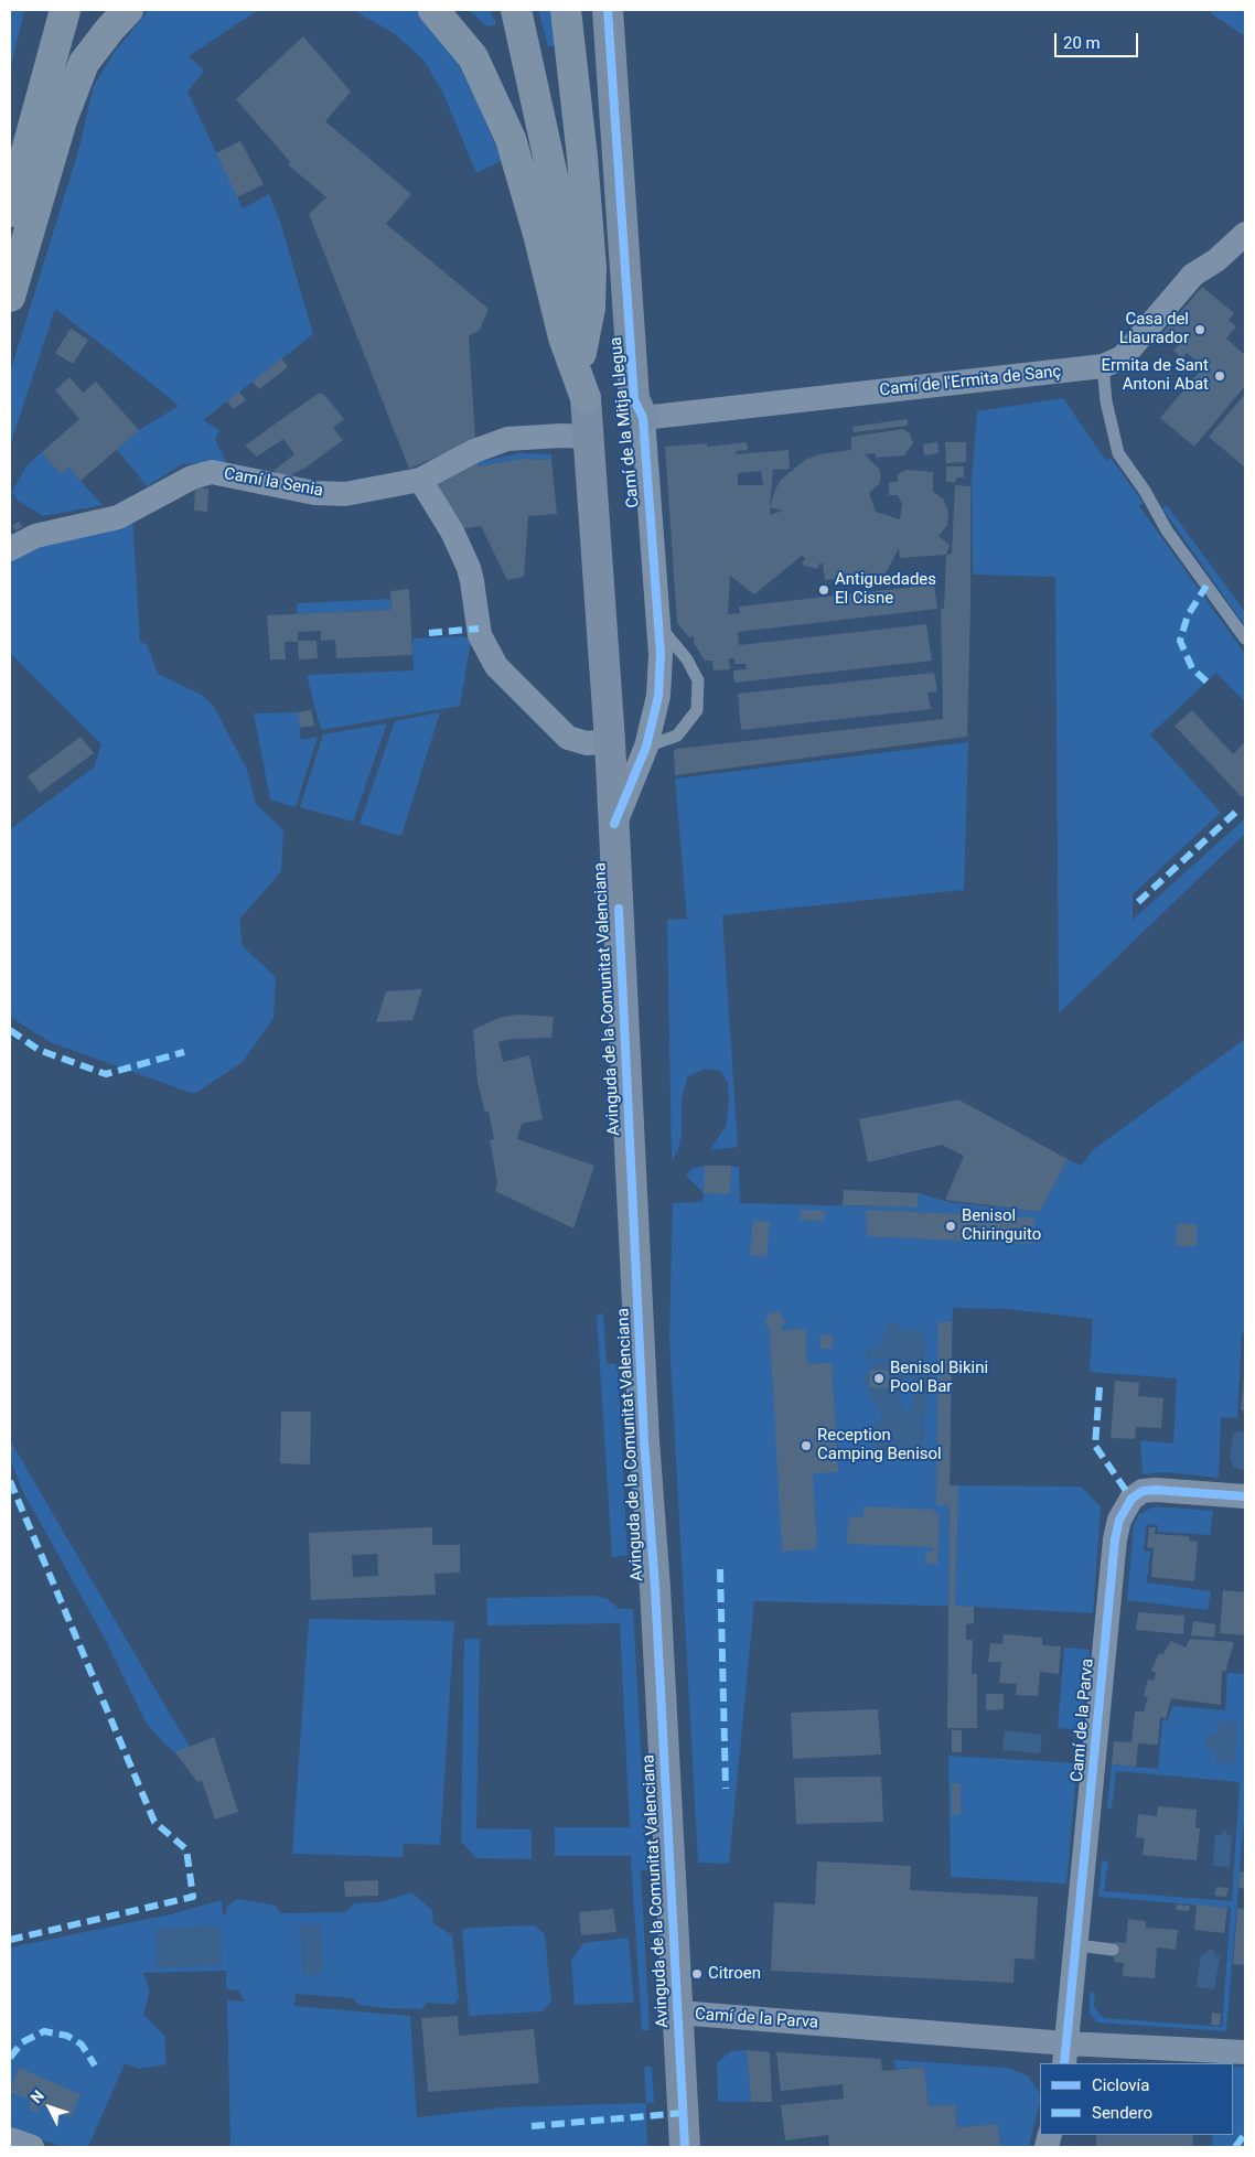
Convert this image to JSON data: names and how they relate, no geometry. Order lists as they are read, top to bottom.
{
  "streets": {
    "main road": ["Camí de la Mitja Llegua", "Avinguda de la Comunitat Valenciana"],
    "street": ["Camí de l'Ermita de Sanç", "Camí la Senia", "Camí de la Parva"]
  },
  "crossings": [
    ["Camí de l'Ermita de Sanç", "Camí de la Mitja Llegua"],
    ["Camí de la Mitja Llegua", "Avinguda de la Comunitat Valenciana"],
    ["Camí la Senia", "Avinguda de la Comunitat Valenciana"],
    ["Avinguda de la Comunitat Valenciana", "Camí de la Parva"]
  ],
  "places": [
    "Casa del Llaurador",
    "Ermita de Sant Antoni Abat",
    "Antiguedades El Cisne",
    "Benisol Chiringuito",
    "Benisol Bikini Pool Bar",
    "Reception Camping Benisol",
    "Citroen"
  ],
  "legend": ["Ciclovía", "Sendero"],
  "scale_bar": "20 m",
  "north": "top left"
}
